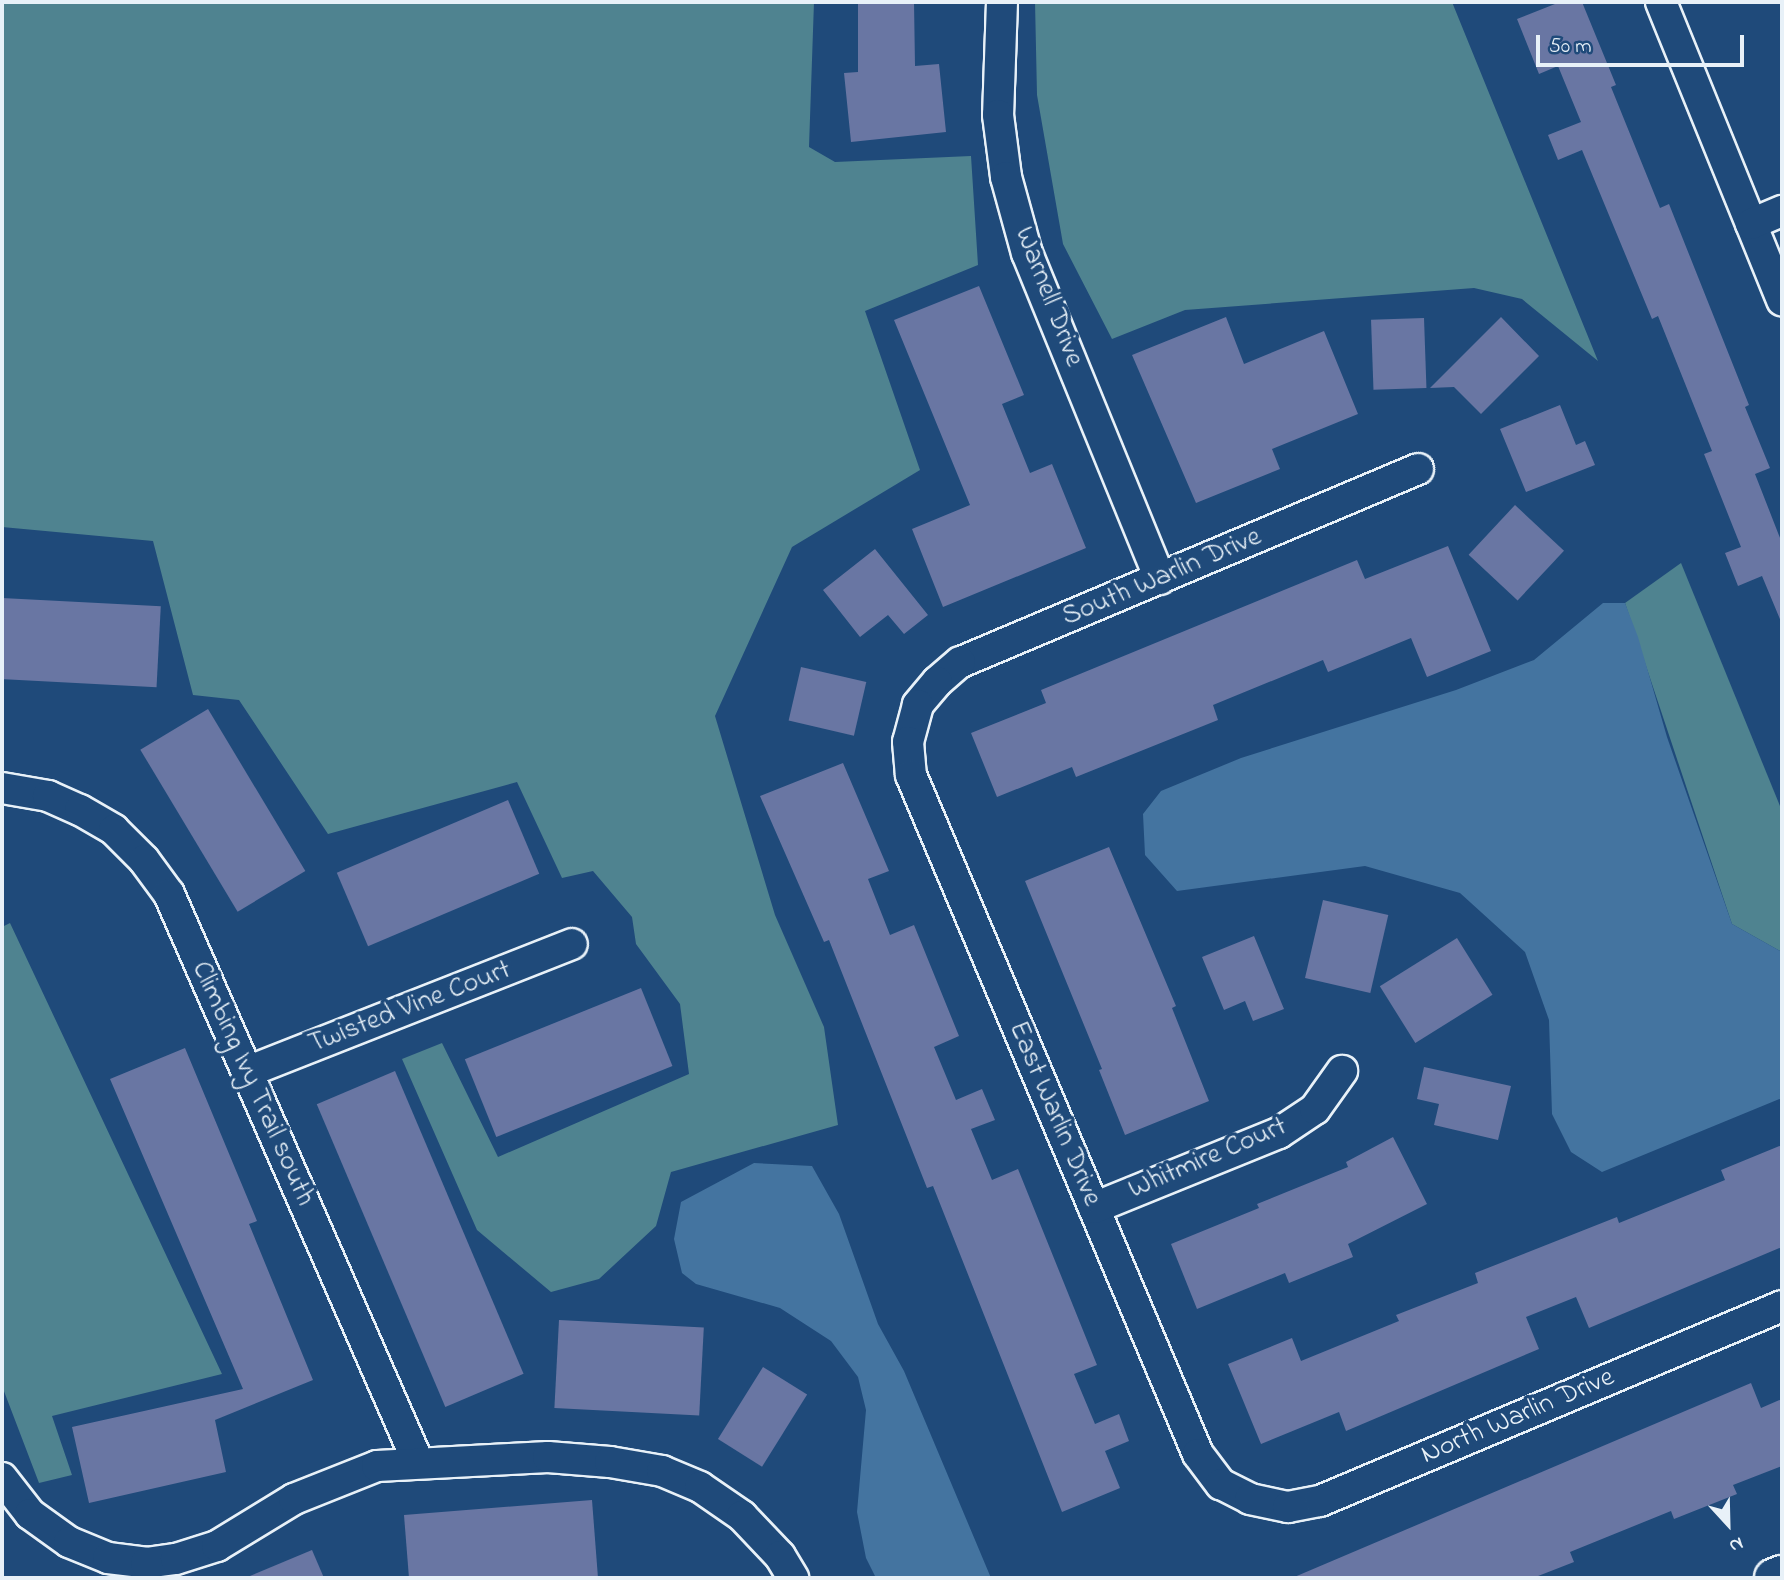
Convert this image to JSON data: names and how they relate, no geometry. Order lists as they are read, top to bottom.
{
  "streets": {
    "street": [
      "Warnell Drive",
      "South Warlin Drive",
      "Twisted Vine Court",
      "Climbing Ivy Trail south",
      "East Warlin Drive",
      "Whitmire Court",
      "North Warlin Drive"
    ]
  },
  "crossings": [
    ["Warnell Drive", "South Warlin Drive"],
    ["South Warlin Drive", "East Warlin Drive"],
    ["Twisted Vine Court", "Climbing Ivy Trail south"],
    ["East Warlin Drive", "Whitmire Court"],
    ["East Warlin Drive", "North Warlin Drive"]
  ],
  "scale_bar": "50 m",
  "north": "bottom"
}
